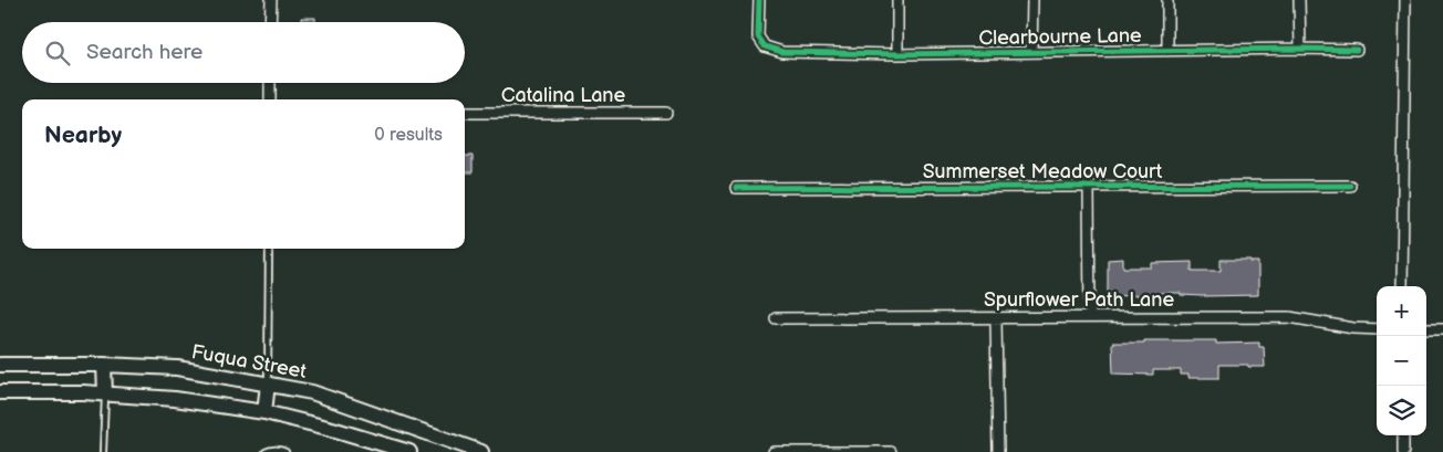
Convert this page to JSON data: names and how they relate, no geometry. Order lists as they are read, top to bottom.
{
  "streets": {
    "main road": ["Fuqua Street"],
    "street": [
      "Clearbourne Lane",
      "Catalina Lane",
      "Summerset Meadow Court",
      "Spurflower Path Lane"
    ]
  },
  "page": {
    "search": "Search here",
    "heading": ["Nearby", "0 results"],
    "map_buttons": ["+", "−"]
  }
}
